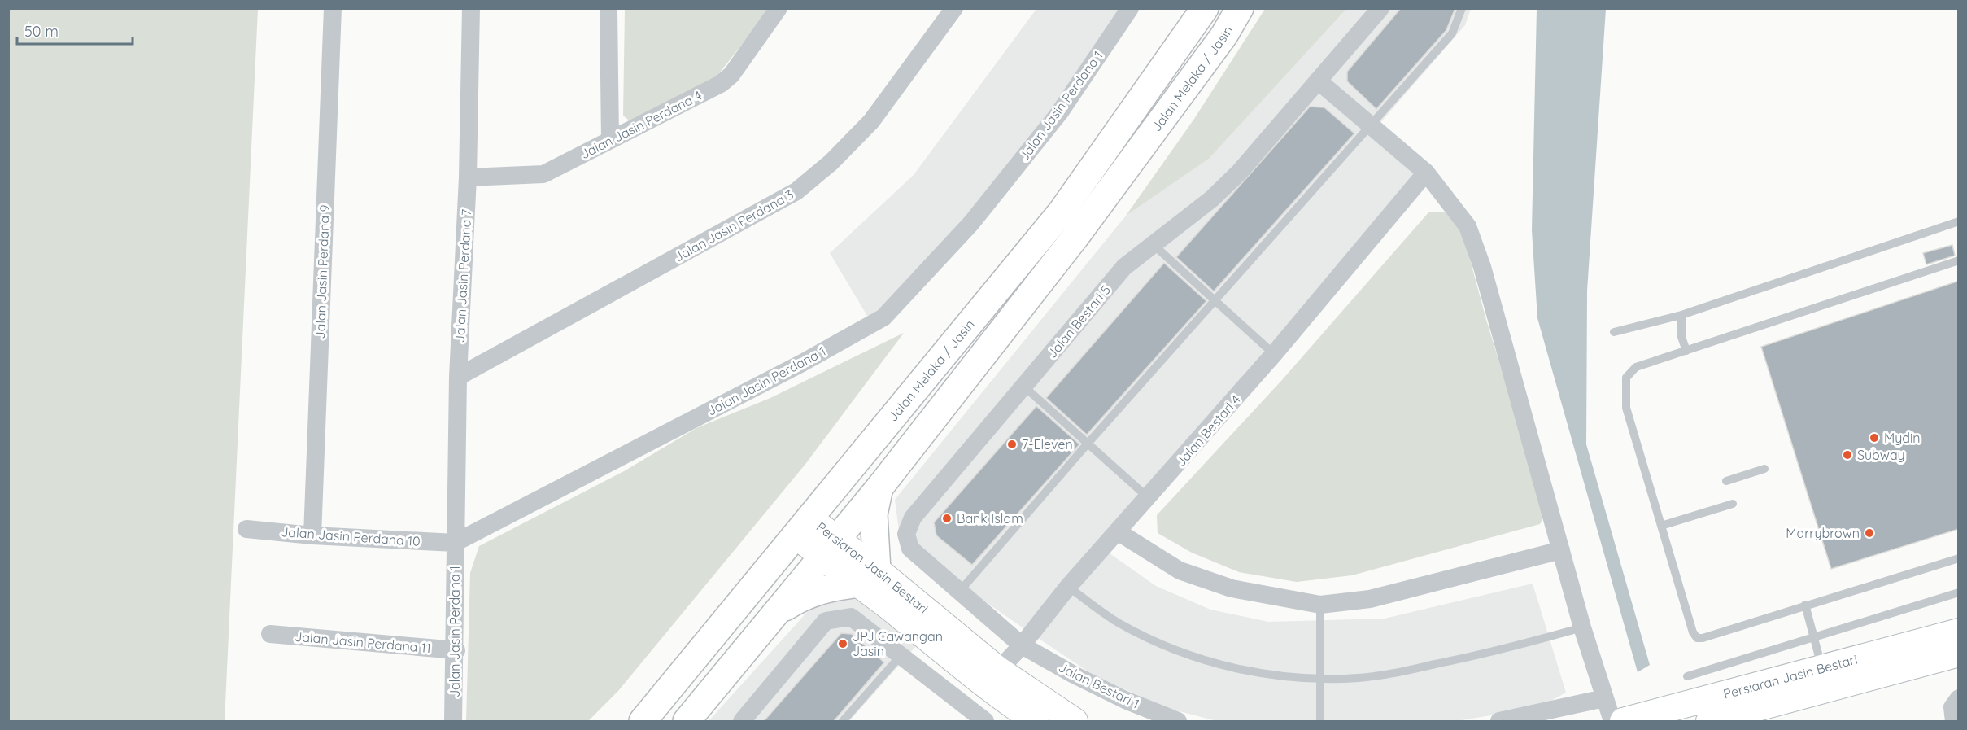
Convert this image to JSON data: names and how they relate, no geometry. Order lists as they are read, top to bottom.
{
  "streets": {
    "main road": ["Jalan Melaka / Jasin"],
    "street": [
      "Jalan Jasin Perdana 1",
      "Jalan Jasin Perdana 4",
      "Jalan Jasin Perdana 3",
      "Jalan Jasin Perdana 9",
      "Jalan Jasin Perdana 7",
      "Jalan Bestari 5",
      "Jalan Bestari 4",
      "Jalan Jasin Perdana 10",
      "Persiaran Jasin Bestari",
      "Jalan Jasin Perdana 11",
      "Jalan Bestari 1"
    ]
  },
  "crossings": [
    ["Jalan Melaka / Jasin", "Persiaran Jasin Bestari"],
    ["Jalan Jasin Perdana 1", "Jalan Jasin Perdana 7"],
    ["Jalan Jasin Perdana 1", "Jalan Jasin Perdana 10"],
    ["Jalan Jasin Perdana 1", "Jalan Jasin Perdana 11"],
    ["Jalan Jasin Perdana 4", "Jalan Jasin Perdana 7"],
    ["Jalan Jasin Perdana 3", "Jalan Jasin Perdana 7"],
    ["Jalan Jasin Perdana 9", "Jalan Jasin Perdana 10"],
    ["Jalan Jasin Perdana 7", "Jalan Jasin Perdana 10"],
    ["Jalan Bestari 5", "Jalan Bestari 4"],
    ["Jalan Bestari 5", "Jalan Bestari 1"],
    ["Jalan Bestari 4", "Persiaran Jasin Bestari"],
    ["Jalan Bestari 4", "Jalan Bestari 1"]
  ],
  "places": [
    "Mydin",
    "7-Eleven",
    "Subway",
    "Bank Islam",
    "Marrybrown",
    "JPJ Cawangan Jasin"
  ],
  "scale_bar": "50 m"
}
